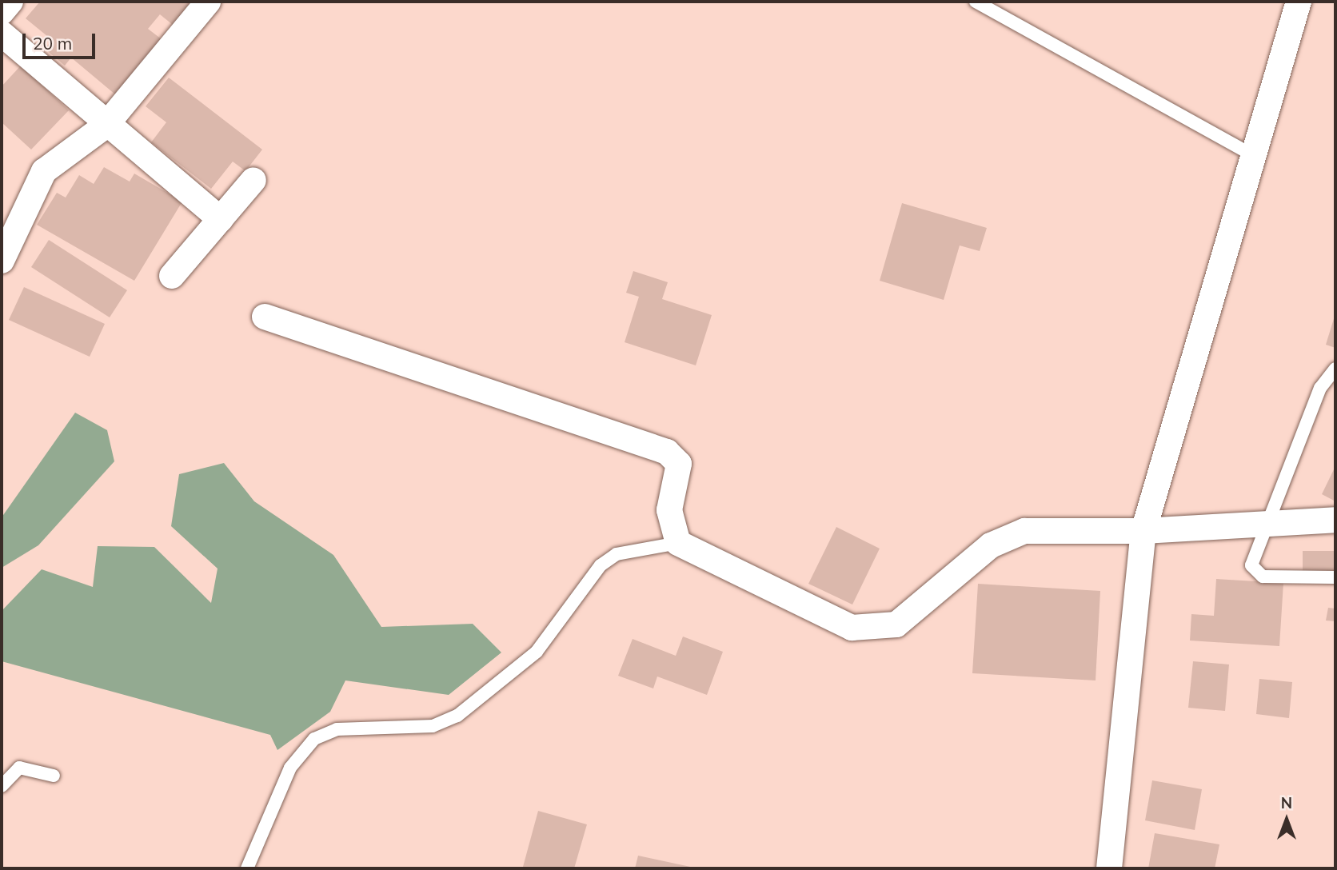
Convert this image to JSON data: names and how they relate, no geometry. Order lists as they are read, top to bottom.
{
  "scale_bar": "20 m",
  "north": "top"
}
